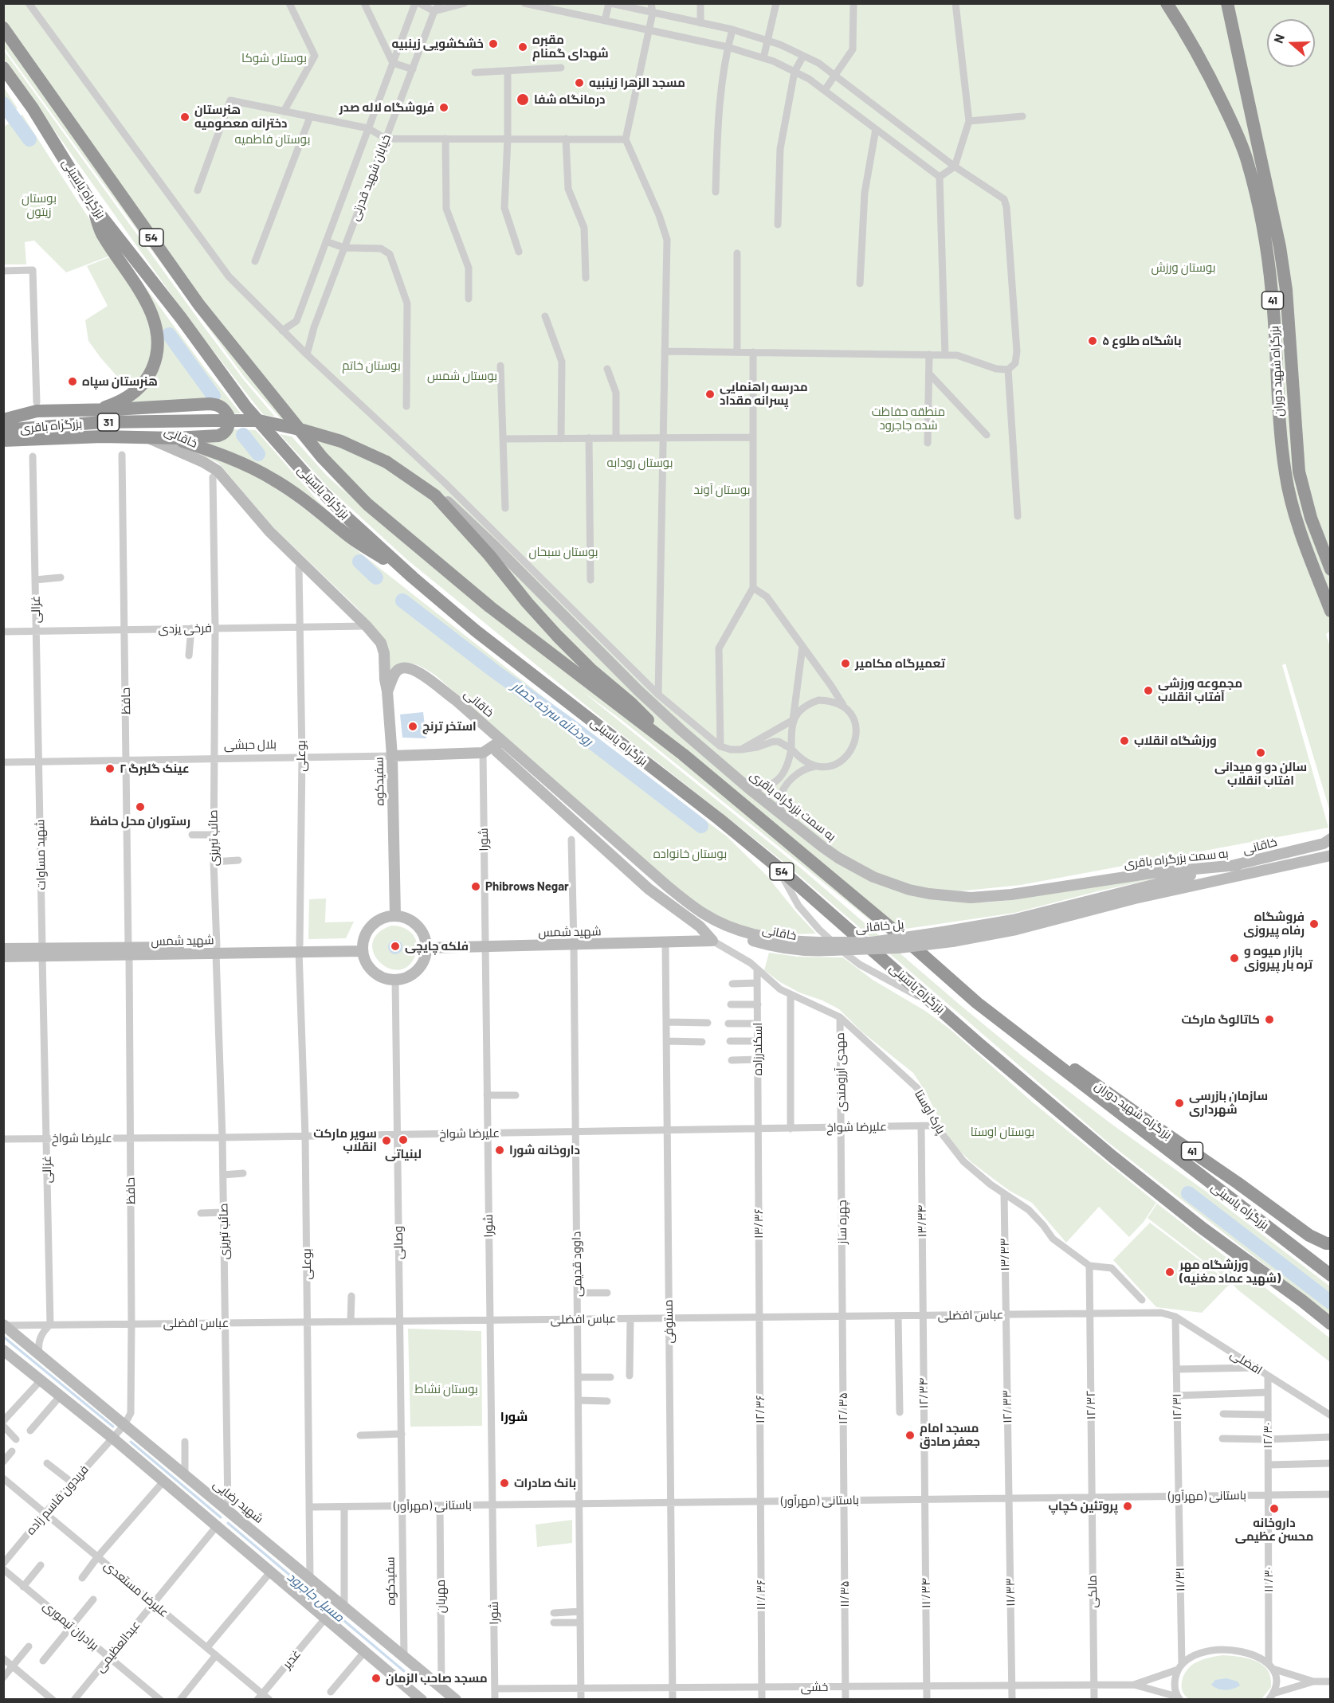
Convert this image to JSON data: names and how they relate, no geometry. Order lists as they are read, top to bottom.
{
  "streets": {
    "highway": [
      "بزرگراه یاسینی",
      "54",
      "41",
      "بزرگراه شهید دوران",
      "31",
      "بزرگراه باقری"
    ],
    "main road": [
      "خاقانی",
      "بلال حبشی",
      "سفیدکوه",
      "به سمت بزرگراه باقری",
      "پل خاقانی",
      "شهید شمس",
      "شهید رضایی"
    ],
    "street": [
      "خیابان شهید قدرتی",
      "غزالی",
      "فرخی یزدی",
      "حافظ",
      "بوعلی",
      "صائب تبریزی",
      "شورا",
      "شهید مساوات",
      "اسکندرزاده",
      "مهدی آرزومندی",
      "پارک اوستا",
      "علیرضا شواخ",
      "۱۳/۳۴",
      "چهره ساز",
      "۱۳/۳۶",
      "وصالی",
      "۱۳/۳۳",
      "داوود قدیمی",
      "عباس افضلی",
      "مستوفی",
      "افضلی",
      "۱۲/۳۴",
      "۱۲/۳۲",
      "۱۲/ ۳۳",
      "۱۲/۳۱",
      "۱۲/ ۳۵",
      "۱۲/۳۶",
      "۱۲/۳۰",
      "باستانی (مهرآور)",
      "فریدون قاسم زاده",
      "۱۱/۳۱",
      "۱۱ /۳۰",
      "علیرضا مستعدی",
      "مالکی",
      "۱۱/۳۳",
      "۱۱ /۳۴",
      "۱۱/۳۵",
      "۱۱ / ۳۶",
      "مهربان",
      "برادران تیموری",
      "عبدالعظیمی",
      "غدیر",
      "خشی"
    ]
  },
  "crossings": [
    ["بزرگراه یاسینی", "بزرگراه شهید دوران"],
    ["بزرگراه باقری", "خاقانی"],
    ["بزرگراه باقری", "به سمت بزرگراه باقری"],
    ["خاقانی", "فرخی یزدی"],
    ["خاقانی", "سفیدکوه"],
    ["خاقانی", "به سمت بزرگراه باقری"],
    ["خاقانی", "پل خاقانی"],
    ["غزالی", "فرخی یزدی"],
    ["غزالی", "بلال حبشی"],
    ["غزالی", "شهید مساوات"],
    ["غزالی", "شهید شمس"],
    ["غزالی", "علیرضا شواخ"],
    ["غزالی", "عباس افضلی"],
    ["فرخی یزدی", "حافظ"],
    ["فرخی یزدی", "بوعلی"],
    ["فرخی یزدی", "صائب تبریزی"],
    ["حافظ", "بلال حبشی"],
    ["حافظ", "شهید شمس"],
    ["حافظ", "علیرضا شواخ"],
    ["حافظ", "عباس افضلی"],
    ["حافظ", "فریدون قاسم زاده"],
    ["حافظ", "شهید رضایی"],
    ["بلال حبشی", "بوعلی"],
    ["بلال حبشی", "سفیدکوه"],
    ["بلال حبشی", "صائب تبریزی"],
    ["بلال حبشی", "شورا"],
    ["بلال حبشی", "شهید مساوات"],
    ["بوعلی", "شهید شمس"],
    ["بوعلی", "علیرضا شواخ"],
    ["بوعلی", "عباس افضلی"],
    ["بوعلی", "باستانی (مهرآور)"],
    ["بوعلی", "شهید رضایی"],
    ["سفیدکوه", "شهید شمس"],
    ["سفیدکوه", "وصالی"],
    ["سفیدکوه", "باستانی (مهرآور)"],
    ["سفیدکوه", "شهید رضایی"],
    ["صائب تبریزی", "شهید شمس"],
    ["صائب تبریزی", "علیرضا شواخ"],
    ["صائب تبریزی", "عباس افضلی"],
    ["صائب تبریزی", "شهید رضایی"],
    ["شورا", "شهید شمس"],
    ["شورا", "علیرضا شواخ"],
    ["شورا", "عباس افضلی"],
    ["شورا", "باستانی (مهرآور)"],
    ["شورا", "خشی"],
    ["شهید مساوات", "شهید شمس"],
    ["شهید شمس", "پارک اوستا"],
    ["شهید شمس", "وصالی"],
    ["شهید شمس", "داوود قدیمی"],
    ["شهید شمس", "مستوفی"],
    ["اسکندرزاده", "پارک اوستا"],
    ["اسکندرزاده", "علیرضا شواخ"],
    ["اسکندرزاده", "۱۳/۳۶"],
    ["مهدی آرزومندی", "پارک اوستا"],
    ["مهدی آرزومندی", "علیرضا شواخ"],
    ["مهدی آرزومندی", "چهره ساز"],
    ["پارک اوستا", "علیرضا شواخ"],
    ["پارک اوستا", "۱۳/۳۳"],
    ["پارک اوستا", "۱۲/۳۲"],
    ["علیرضا شواخ", "۱۳/۳۴"],
    ["علیرضا شواخ", "چهره ساز"],
    ["علیرضا شواخ", "۱۳/۳۶"],
    ["علیرضا شواخ", "وصالی"],
    ["علیرضا شواخ", "داوود قدیمی"],
    ["علیرضا شواخ", "مستوفی"],
    ["۱۳/۳۴", "عباس افضلی"],
    ["۱۳/۳۴", "۱۲/۳۴"],
    ["چهره ساز", "عباس افضلی"],
    ["چهره ساز", "۱۲/ ۳۵"],
    ["۱۳/۳۶", "عباس افضلی"],
    ["۱۳/۳۶", "۱۲/۳۶"],
    ["وصالی", "عباس افضلی"],
    ["وصالی", "باستانی (مهرآور)"],
    ["۱۳/۳۳", "عباس افضلی"],
    ["۱۳/۳۳", "۱۲/ ۳۳"],
    ["داوود قدیمی", "عباس افضلی"],
    ["داوود قدیمی", "باستانی (مهرآور)"],
    ["داوود قدیمی", "خشی"],
    ["عباس افضلی", "مستوفی"],
    ["عباس افضلی", "افضلی"],
    ["عباس افضلی", "۱۲/۳۴"],
    ["عباس افضلی", "۱۲/۳۲"],
    ["عباس افضلی", "۱۲/ ۳۳"],
    ["عباس افضلی", "۱۲/ ۳۵"],
    ["عباس افضلی", "۱۲/۳۶"],
    ["عباس افضلی", "شهید رضایی"],
    ["مستوفی", "باستانی (مهرآور)"],
    ["مستوفی", "خشی"],
    ["افضلی", "۱۲/۳۱"],
    ["افضلی", "۱۲/۳۰"],
    ["۱۲/۳۴", "باستانی (مهرآور)"],
    ["۱۲/۳۴", "۱۱ /۳۴"],
    ["۱۲/۳۲", "باستانی (مهرآور)"],
    ["۱۲/۳۲", "مالکی"],
    ["۱۲/ ۳۳", "باستانی (مهرآور)"],
    ["۱۲/ ۳۳", "۱۱/۳۳"],
    ["۱۲/۳۱", "باستانی (مهرآور)"],
    ["۱۲/۳۱", "۱۱/۳۱"],
    ["۱۲/ ۳۵", "باستانی (مهرآور)"],
    ["۱۲/ ۳۵", "۱۱/۳۵"],
    ["۱۲/۳۶", "باستانی (مهرآور)"],
    ["۱۲/۳۶", "۱۱ / ۳۶"],
    ["۱۲/۳۰", "باستانی (مهرآور)"],
    ["۱۲/۳۰", "۱۱ /۳۰"],
    ["باستانی (مهرآور)", "۱۱/۳۱"],
    ["باستانی (مهرآور)", "۱۱ /۳۰"],
    ["باستانی (مهرآور)", "مالکی"],
    ["باستانی (مهرآور)", "۱۱/۳۳"],
    ["باستانی (مهرآور)", "۱۱ /۳۴"],
    ["باستانی (مهرآور)", "۱۱/۳۵"],
    ["باستانی (مهرآور)", "۱۱ / ۳۶"],
    ["باستانی (مهرآور)", "مهربان"],
    ["فریدون قاسم زاده", "شهید رضایی"],
    ["فریدون قاسم زاده", "علیرضا مستعدی"],
    ["شهید رضایی", "مهربان"],
    ["۱۱/۳۱", "خشی"],
    ["۱۱ /۳۰", "خشی"],
    ["علیرضا مستعدی", "عبدالعظیمی"],
    ["علیرضا مستعدی", "غدیر"],
    ["مالکی", "خشی"],
    ["۱۱/۳۳", "خشی"],
    ["۱۱ /۳۴", "خشی"],
    ["۱۱/۳۵", "خشی"],
    ["۱۱ / ۳۶", "خشی"],
    ["برادران تیموری", "عبدالعظیمی"]
  ],
  "districts": ["شورا"],
  "water": ["رودخانه سرخه حصار", "مسیل جاجرود"],
  "parks": [
    "بوستان شوکا",
    "بوستان فاطمیه",
    "بوستان زیتون",
    "بوستان ورزش",
    "بوستان خاتم",
    "بوستان شمس",
    "منطقه حفاظت شده جاجرود",
    "بوستان رودابه",
    "بوستان آوند",
    "بوستان سبحان",
    "بوستان خانواده",
    "بوستان اوستا",
    "بوستان نشاط"
  ],
  "places": [
    "خشکشویی زینبیه",
    "مقبره شهدای گمنام",
    "مسجد الزهرا زینبیه",
    "درمانگاه شفا",
    "فروشگاه لاله صدر",
    "هنرستان دخترانه معصومیه",
    "باشگاه طلوع ۵",
    "هنرستان سپاه",
    "مدرسه راهنمایی پسرانه مقداد",
    "تعمیرگاه مکامیر",
    "مجموعه ورزشی آفتاب انقلاب",
    "استخر ترنج",
    "ورزشگاه انقلاب",
    "سالن دو و میدانی افتاب انقلاب",
    "عینک گلبرگ ۲",
    "رستوران محل حافظ",
    "Phibrows Negar",
    "فروشگاه رفاه پیروزی",
    "فلکه چایچی",
    "بازار میوه و تره بار پیروزی",
    "کاتالوگ مارکت",
    "سازمان بازرسی شهرداری",
    "لبنیاتی",
    "سوپر مارکت انقلاب",
    "داروخانه شورا",
    "ورزشگاه مهر (شهید عماد مغنیه)",
    "مسجد امام جعفر صادق",
    "بانک صادرات",
    "پروتئین کچاپ",
    "داروخانه محسن عظیمی",
    "مسجد صاحب الزمان"
  ],
  "north": "left"
}
